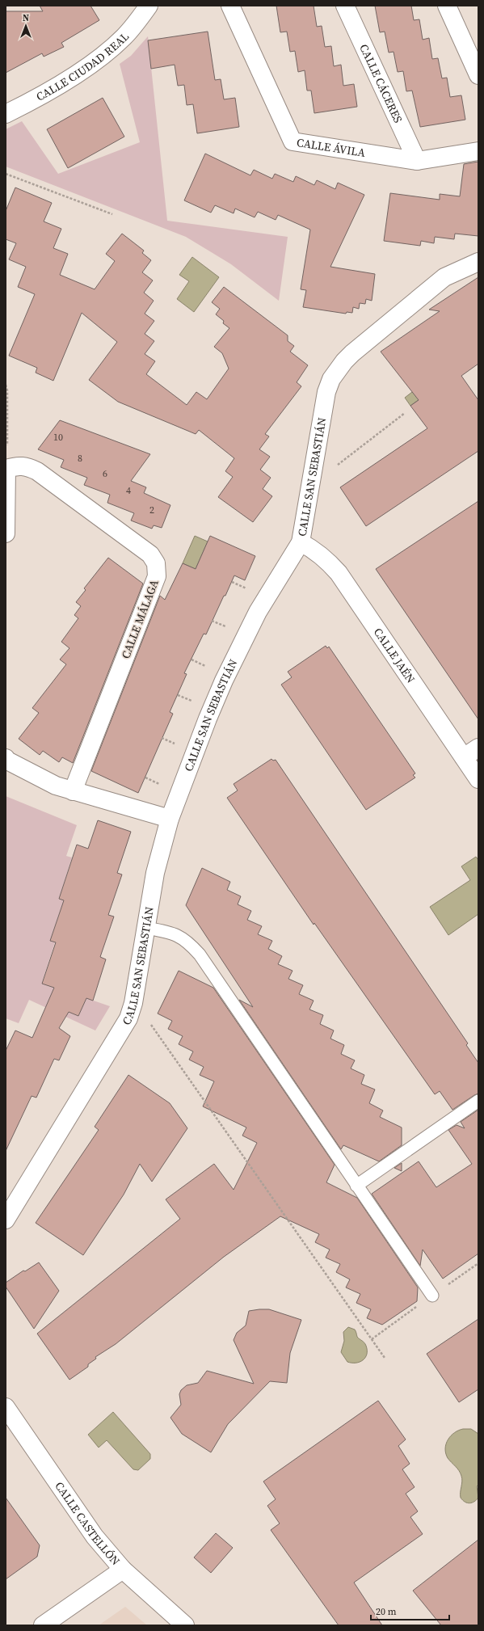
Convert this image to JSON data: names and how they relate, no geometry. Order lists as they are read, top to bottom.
{
  "streets": {
    "street": [
      "CALLE CIUDAD REAL",
      "CALLE CÁCERES",
      "CALLE ÁVILA",
      "CALLE SAN SEBASTIÁN",
      "CALLE MÁLAGA",
      "CALLE JAÉN",
      "CALLE CASTELLÓN"
    ]
  },
  "crossings": [
    ["CALLE CÁCERES", "CALLE ÁVILA"],
    ["CALLE SAN SEBASTIÁN", "CALLE JAÉN"]
  ],
  "house_numbers": [
    "10",
    "8",
    "6",
    "4",
    "2"
  ],
  "scale_bar": "20 m",
  "north": "top"
}
